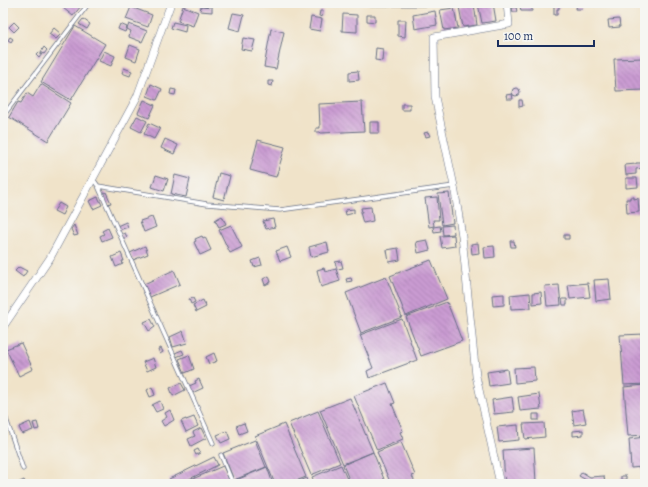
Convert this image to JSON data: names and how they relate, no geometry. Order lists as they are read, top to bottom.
{
  "scale_bar": "100 m"
}
